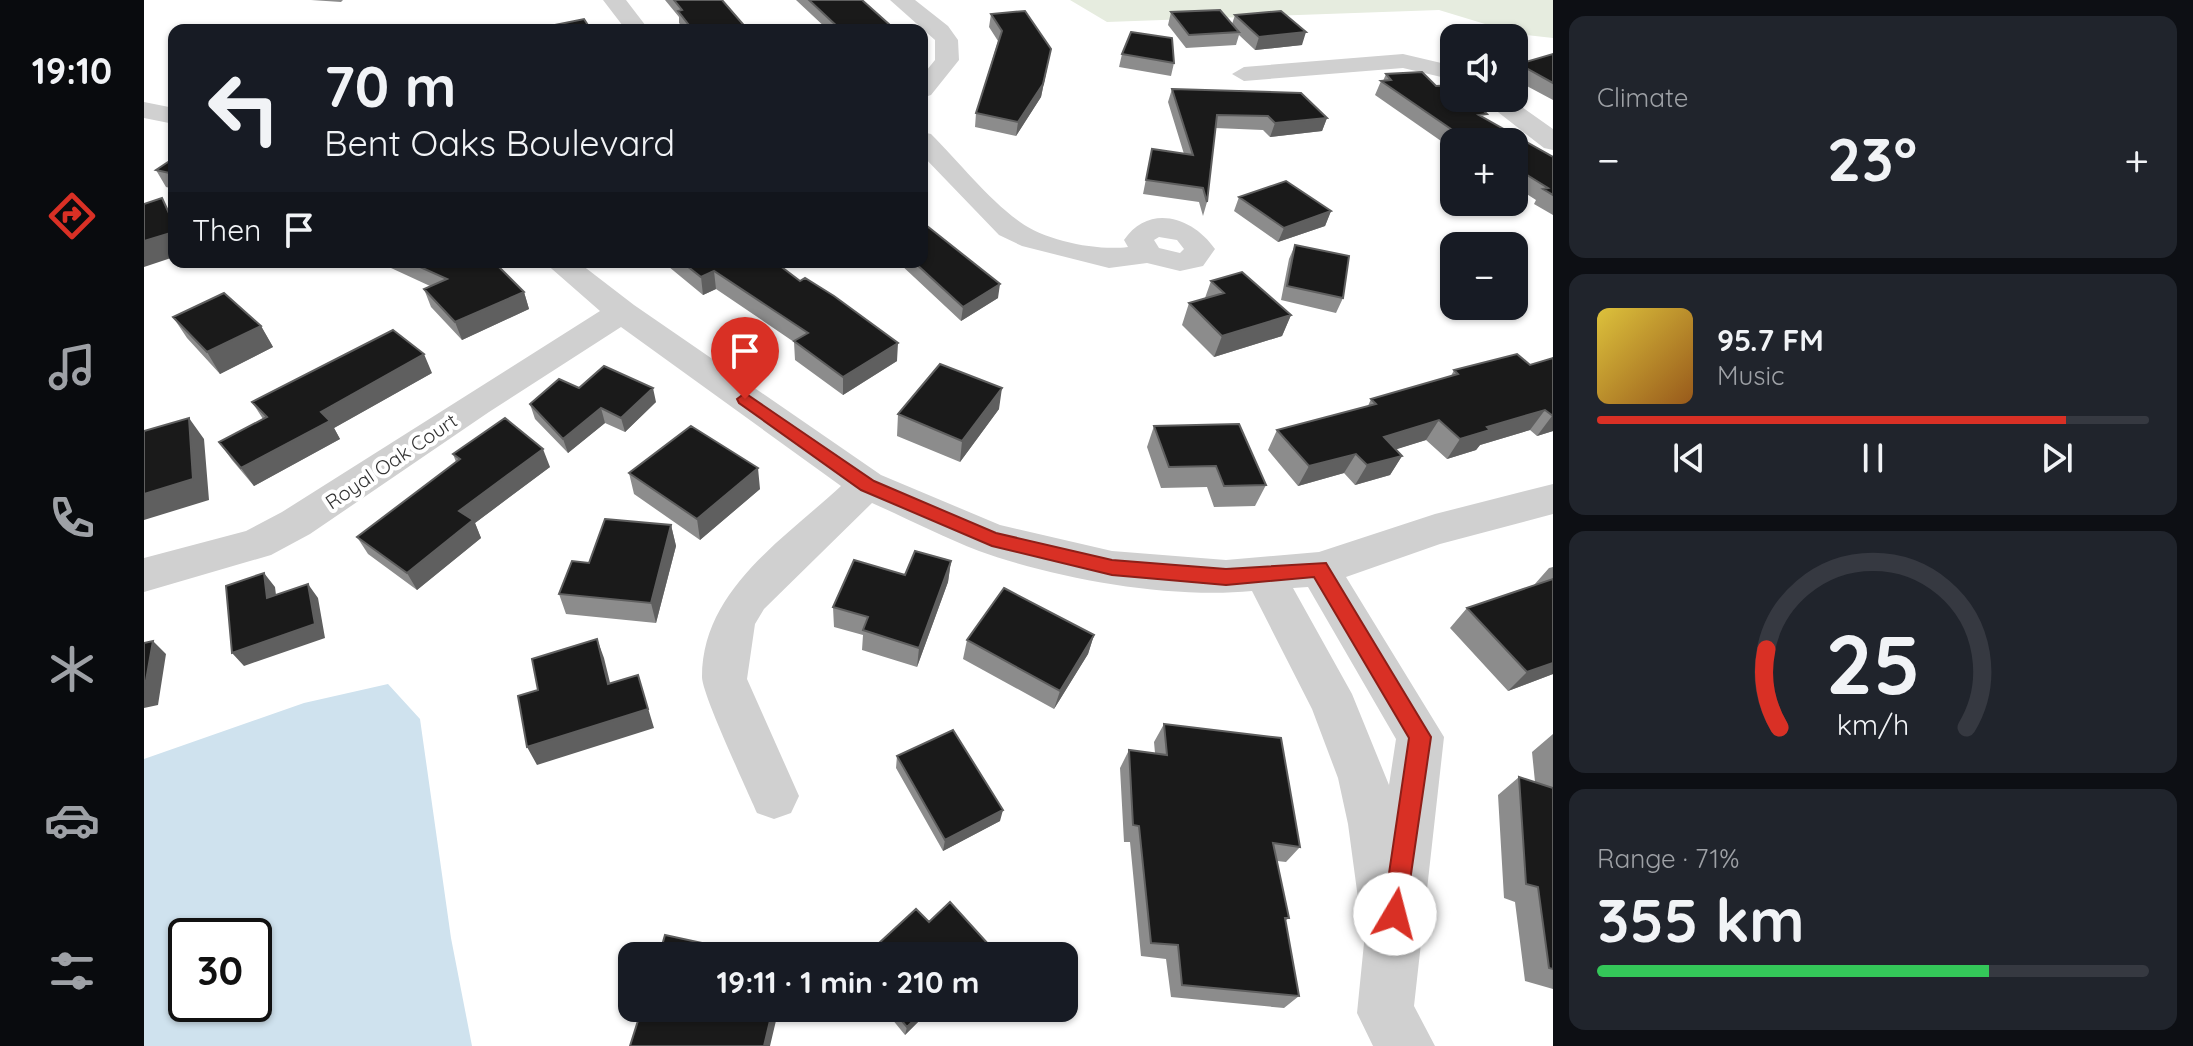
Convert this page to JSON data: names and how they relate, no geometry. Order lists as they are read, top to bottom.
{
  "streets": {
    "street": ["Royal Oak Court"]
  },
  "page": {
    "tabs": "19:10",
    "tile": [
      "Climate",
      ["Range · 71%", "355 km"]
    ],
    "map_buttons": ["+", "−"],
    "turn": ["70 m", "Bent Oaks Boulevard"],
    "heat": ["−", "23°", "+"],
    "then": "Then",
    "song": ["95.7 FM", "Music"],
    "limit": "30",
    "trip": "19:11 · 1 min · 210 m",
    "gauge": ["25", "km/h"]
  }
}
